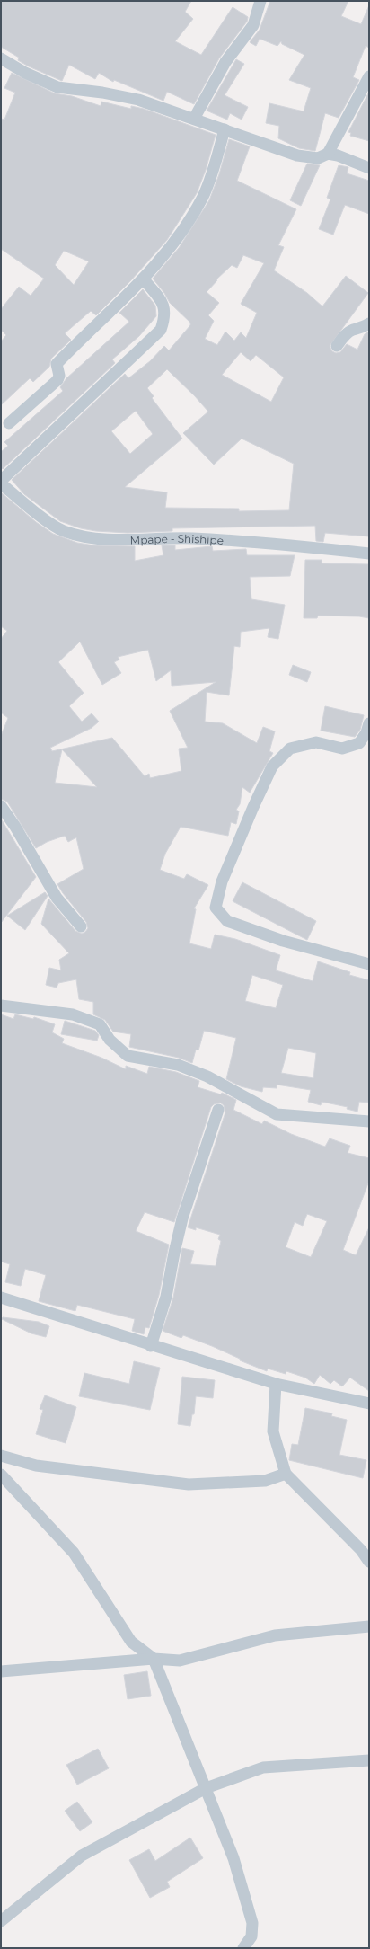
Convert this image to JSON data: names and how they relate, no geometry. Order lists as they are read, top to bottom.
{
  "streets": {
    "street": ["Mpape - Shishipe"]
  }
}
